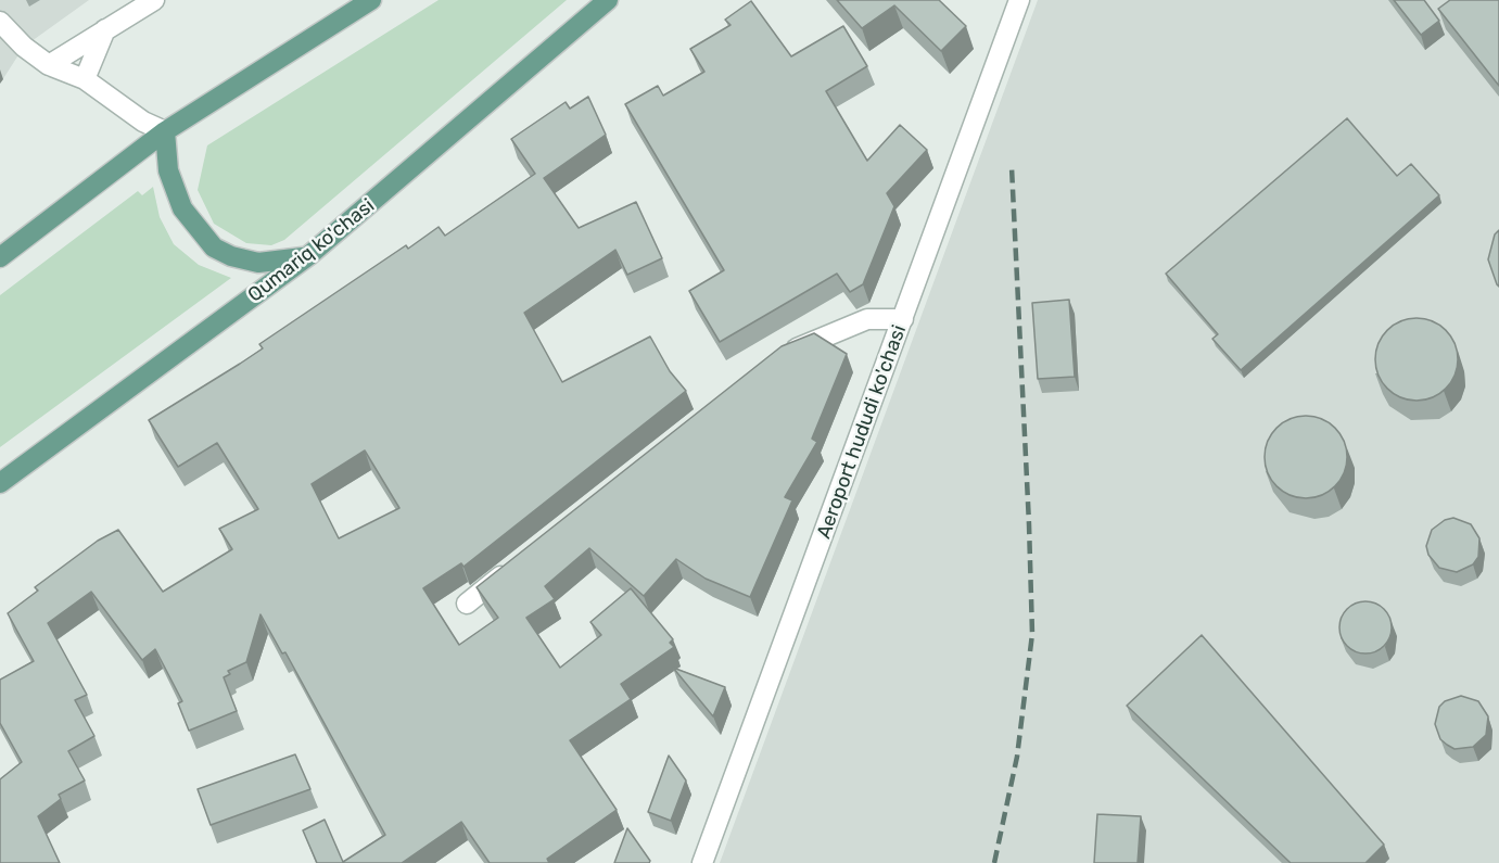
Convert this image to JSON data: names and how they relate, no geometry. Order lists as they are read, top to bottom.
{
  "streets": {
    "main road": ["Qumariq ko'chasi"],
    "street": ["Aeroport hududi ko'chasi"]
  }
}
